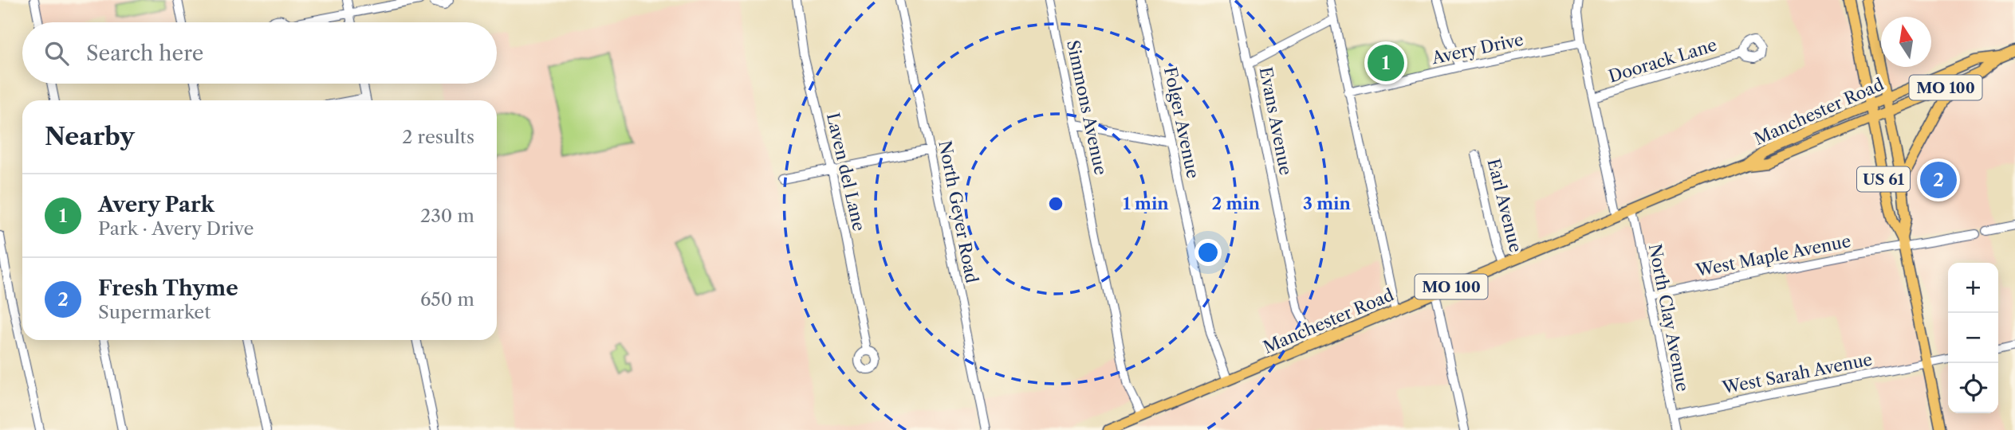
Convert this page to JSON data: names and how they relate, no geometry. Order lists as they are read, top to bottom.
{
  "streets": {
    "main road": ["MO 100", "Manchester Road", "US 61"],
    "street": [
      "Avery Drive",
      "Doorack Lane",
      "Simmons Avenue",
      "Evans Avenue",
      "Folger Avenue",
      "Laven del Lane",
      "Earl Avenue",
      "North Geyer Road",
      "West Maple Avenue",
      "North Clay Avenue",
      "West Sarah Avenue"
    ]
  },
  "crossings": [
    ["Simmons Avenue", "Manchester Road"],
    ["Manchester Road", "Evans Avenue"],
    ["Manchester Road", "Folger Avenue"],
    ["Manchester Road", "US 61"],
    ["Manchester Road", "Earl Avenue"],
    ["Manchester Road", "North Clay Avenue"],
    ["US 61", "West Maple Avenue"],
    ["US 61", "West Sarah Avenue"],
    ["West Maple Avenue", "North Clay Avenue"],
    ["North Clay Avenue", "West Sarah Avenue"]
  ],
  "north": "top",
  "page": {
    "search": "Search here",
    "pins": ["1", "2"],
    "heading": ["Nearby", "2 results"],
    "list": [
      {
        "mark": "1",
        "name": "Avery Park",
        "note": "Park · Avery Drive",
        "value": "230 m"
      },
      {
        "mark": "2",
        "name": "Fresh Thyme",
        "note": "Supermarket",
        "value": "650 m"
      }
    ],
    "map_buttons": ["+", "−"]
  },
  "rings": ["1 min", "2 min", "3 min"]
}
